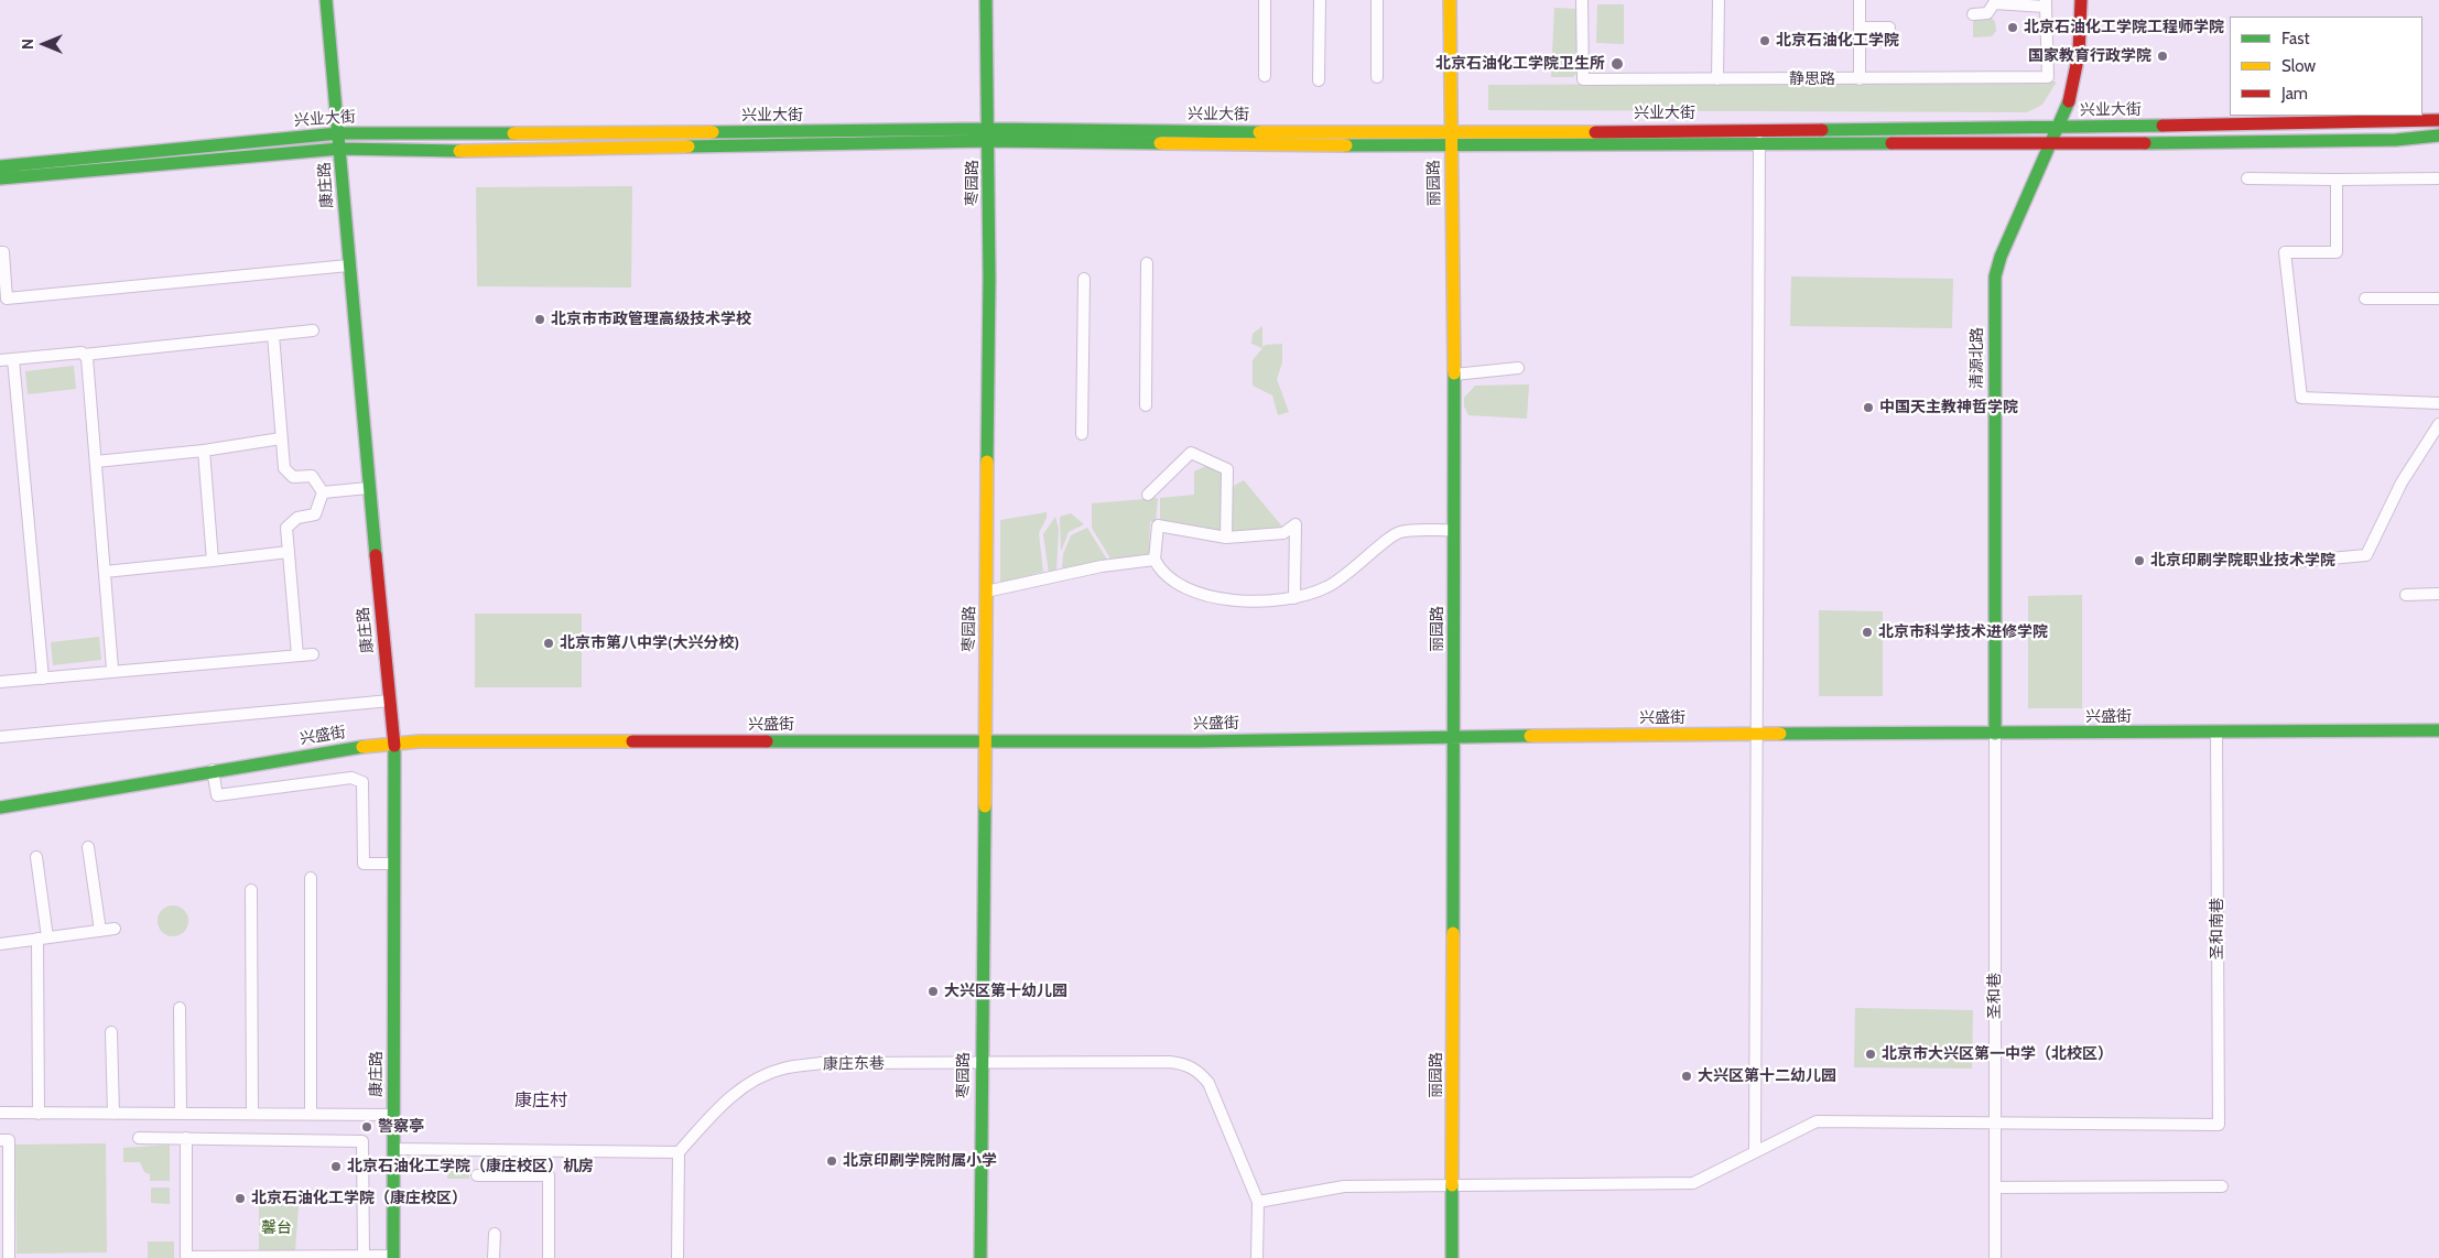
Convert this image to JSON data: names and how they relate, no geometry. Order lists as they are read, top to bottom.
{
  "streets": {
    "street": [
      "静思路",
      "兴业大街",
      "枣园路",
      "丽园路",
      "康庄路",
      "清源北路",
      "兴盛街",
      "圣和南巷",
      "圣和巷",
      "康庄东巷"
    ]
  },
  "crossings": [
    ["兴业大街", "枣园路"],
    ["兴业大街", "丽园路"],
    ["兴业大街", "康庄路"],
    ["兴业大街", "清源北路"],
    ["枣园路", "兴盛街"],
    ["枣园路", "康庄东巷"],
    ["丽园路", "兴盛街"],
    ["康庄路", "兴盛街"],
    ["清源北路", "兴盛街"],
    ["清源北路", "圣和巷"],
    ["兴盛街", "圣和南巷"],
    ["兴盛街", "圣和巷"],
    ["圣和南巷", "圣和巷"]
  ],
  "districts": ["康庄村"],
  "parks": ["馨台"],
  "places": [
    "北京石油化工学院工程师学院",
    "北京石油化工学院",
    "国家教育行政学院",
    "北京石油化工学院卫生所",
    "北京市市政管理高级技术学校",
    "中国天主教神哲学院",
    "北京印刷学院职业技术学院",
    "北京市科学技术进修学院",
    "北京市第八中学(大兴分校)",
    "大兴区第十幼儿园",
    "北京市大兴区第一中学（北校区）",
    "大兴区第十二幼儿园",
    "警察亭",
    "北京印刷学院附属小学",
    "北京石油化工学院（康庄校区）机房",
    "北京石油化工学院（康庄校区）"
  ],
  "legend": ["Fast", "Slow", "Jam"],
  "north": "left"
}
